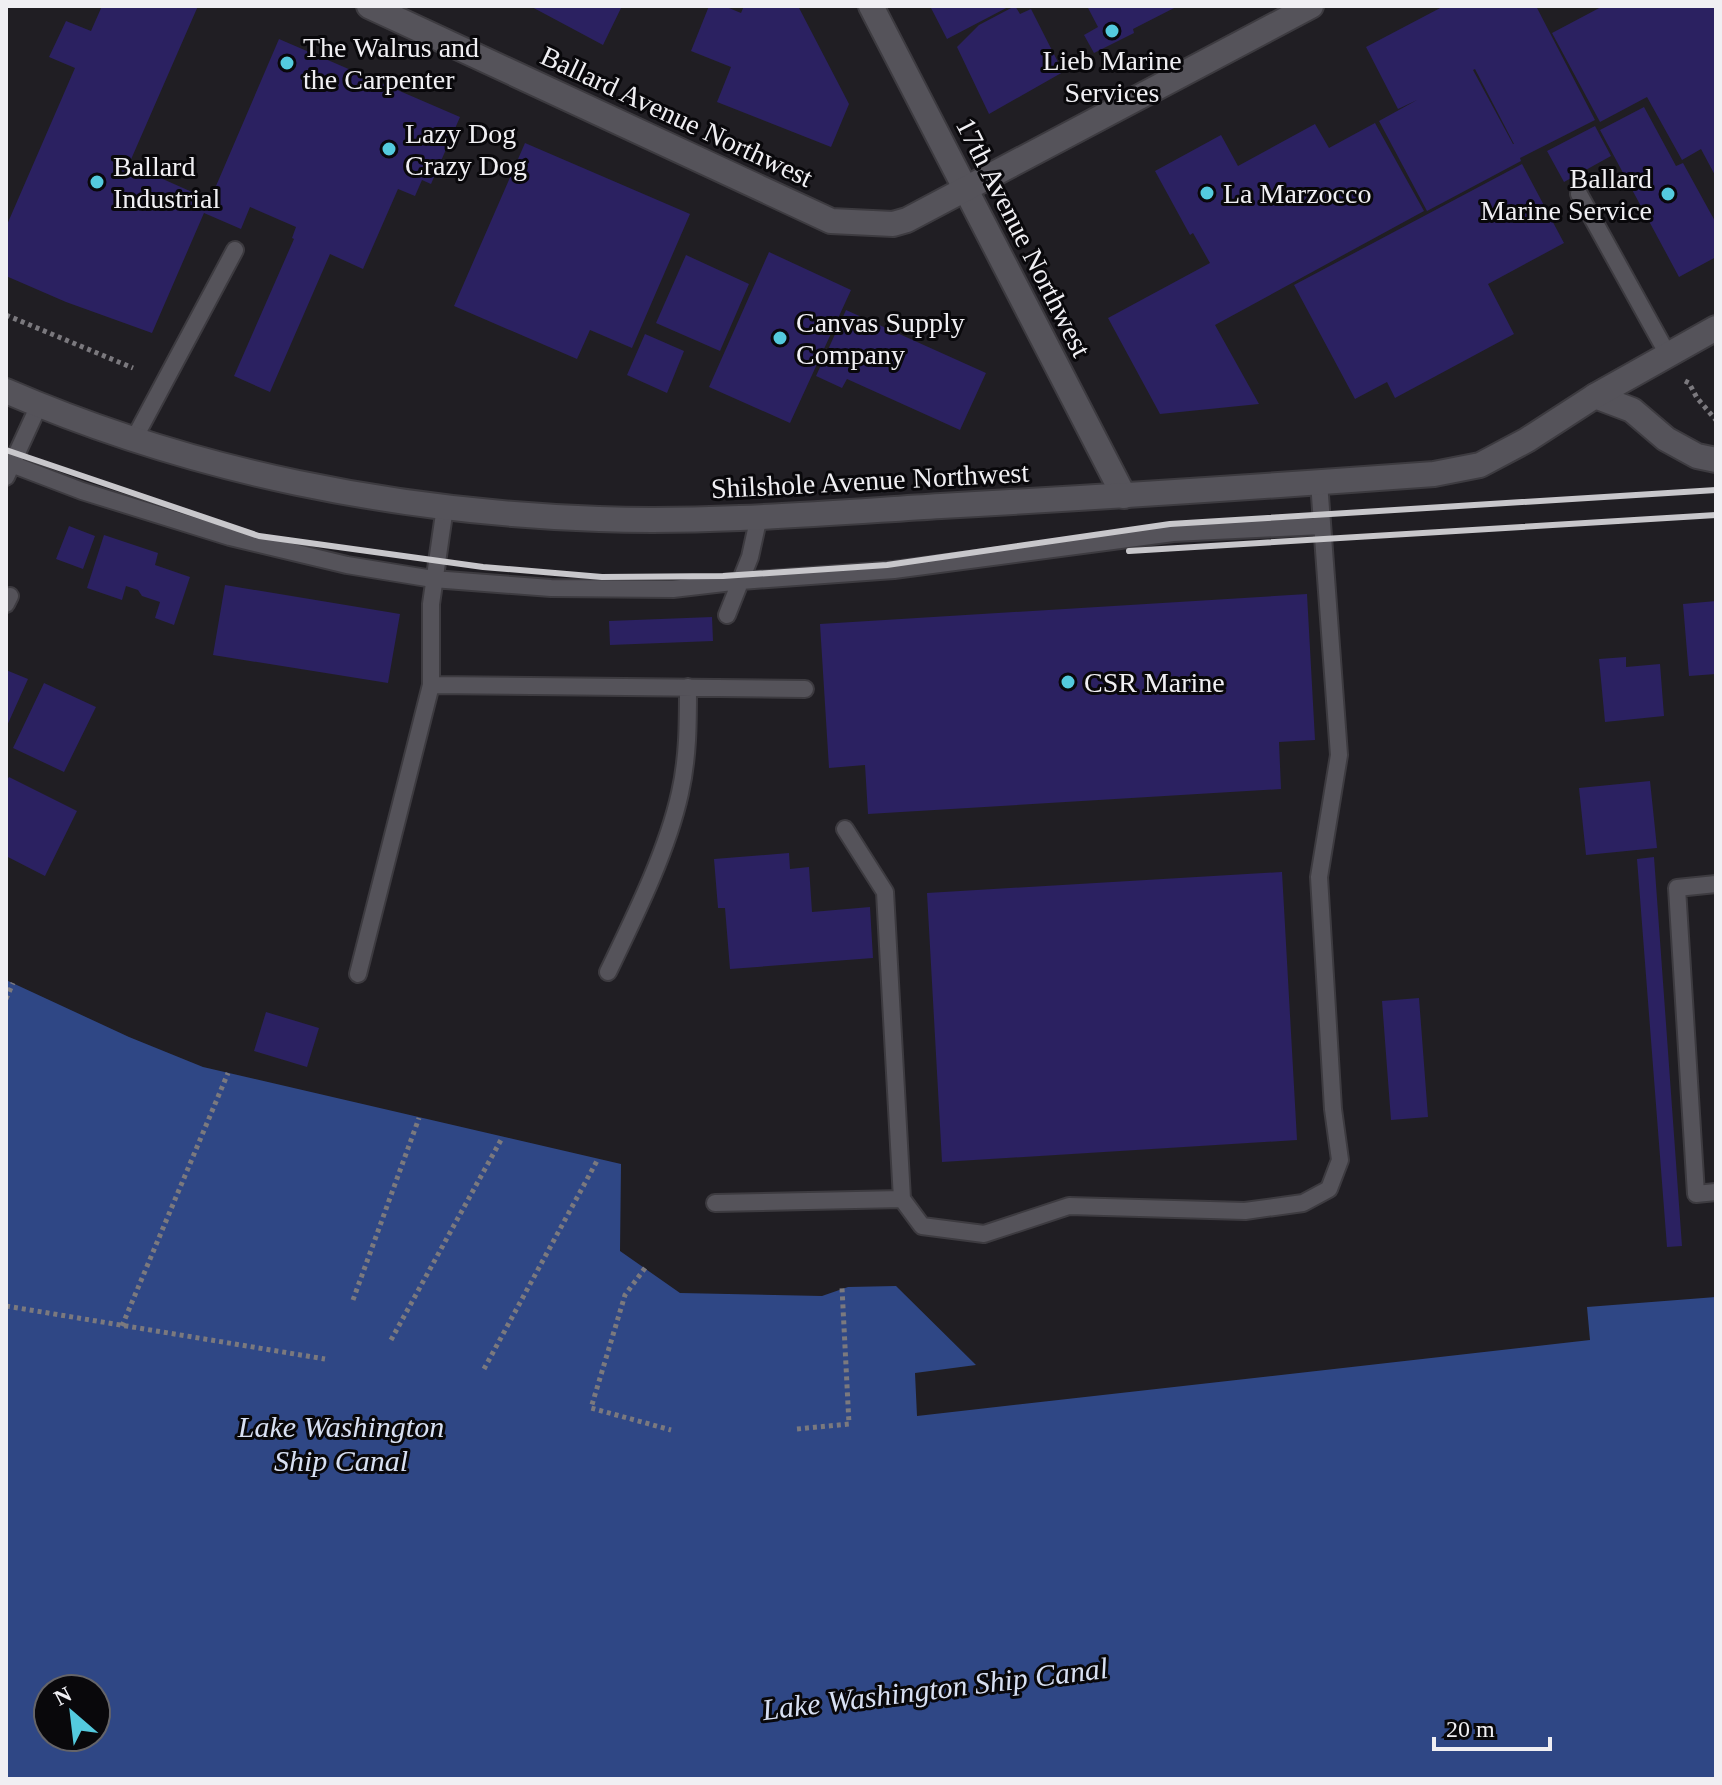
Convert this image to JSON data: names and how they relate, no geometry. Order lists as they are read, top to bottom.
{
  "streets": {
    "street": ["Ballard Avenue Northwest", "17th Avenue Northwest", "Shilshole Avenue Northwest"]
  },
  "crossings": [
    ["Ballard Avenue Northwest", "17th Avenue Northwest"],
    ["17th Avenue Northwest", "Shilshole Avenue Northwest"]
  ],
  "water": ["Lake Washington Ship Canal"],
  "places": [
    "Lieb Marine Services",
    "The Walrus and the Carpenter",
    "Lazy Dog Crazy Dog",
    "Ballard Industrial",
    "La Marzocco",
    "Ballard Marine Service",
    "Canvas Supply Company",
    "CSR Marine"
  ],
  "scale_bar": "20 m",
  "north": "top left"
}
